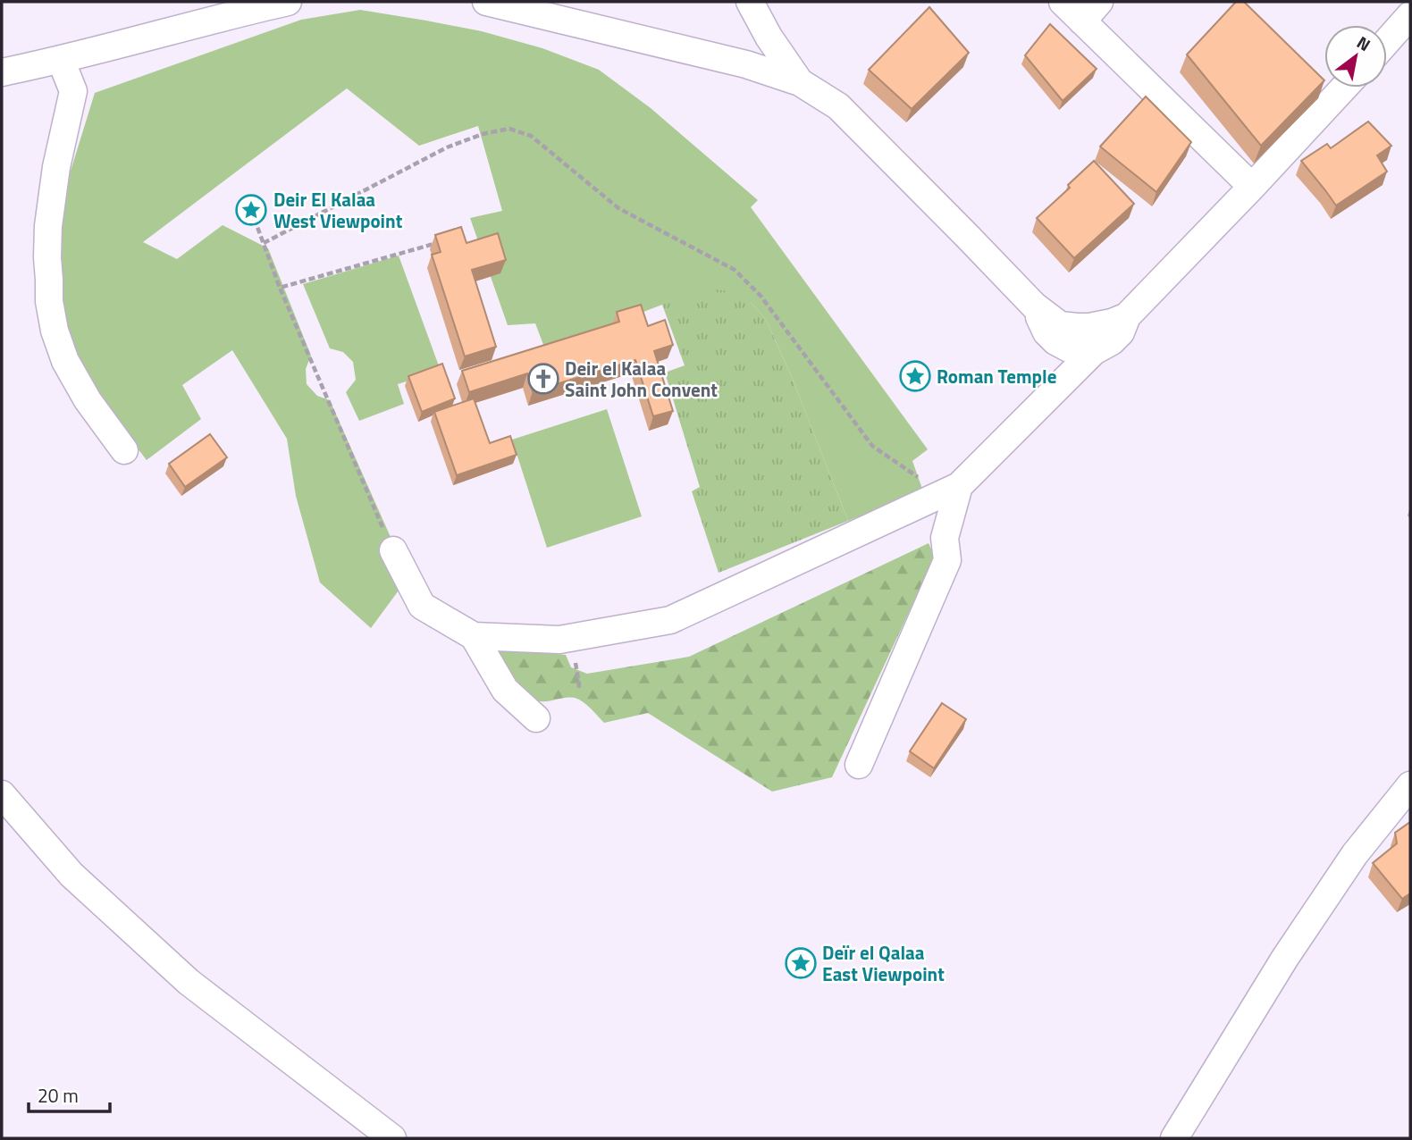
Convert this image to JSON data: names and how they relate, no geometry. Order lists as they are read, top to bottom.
{
  "places": {
    "place": ["Deir El Kalaa West Viewpoint", "Roman Temple", "Deïr el Qalaa East Viewpoint"],
    "church": ["Deir el Kalaa Saint John Convent"]
  },
  "scale_bar": "20 m",
  "north": "top right"
}
